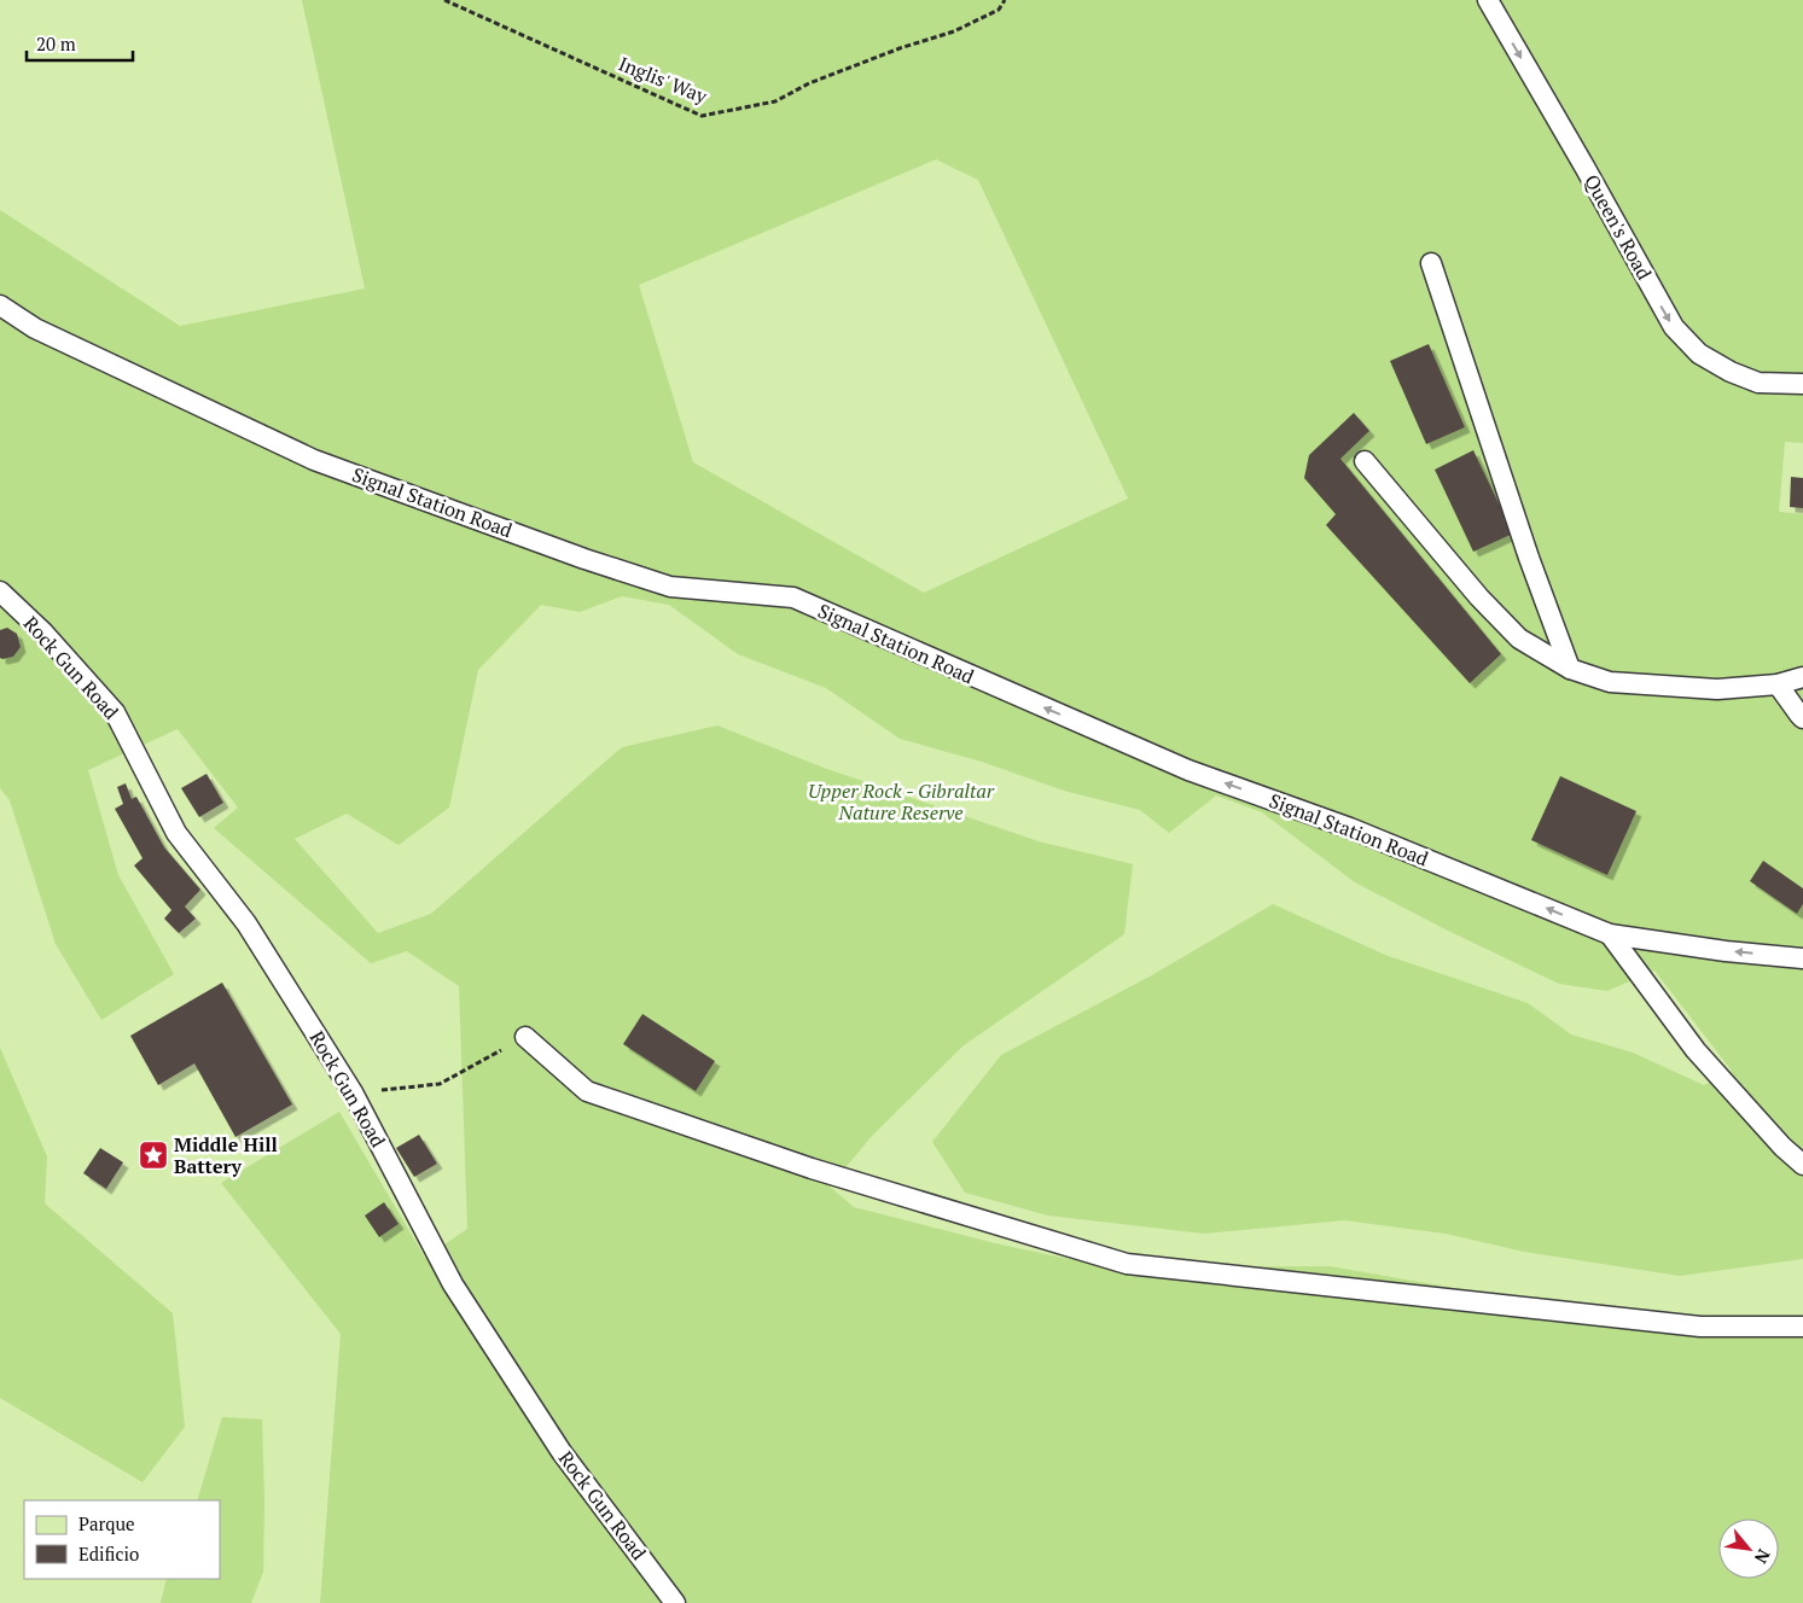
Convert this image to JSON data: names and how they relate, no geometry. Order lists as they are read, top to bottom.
{
  "streets": {
    "lane": ["Queen's Road", "Signal Station Road", "Rock Gun Road"],
    "path": ["Inglis' Way"]
  },
  "one_way": ["Queen's Road", "Signal Station Road"],
  "parks": ["Upper Rock - Gibraltar Nature Reserve"],
  "places": {
    "place": ["Middle Hill Battery"]
  },
  "legend": ["Parque", "Edificio"],
  "scale_bar": "20 m",
  "north": "bottom right"
}
